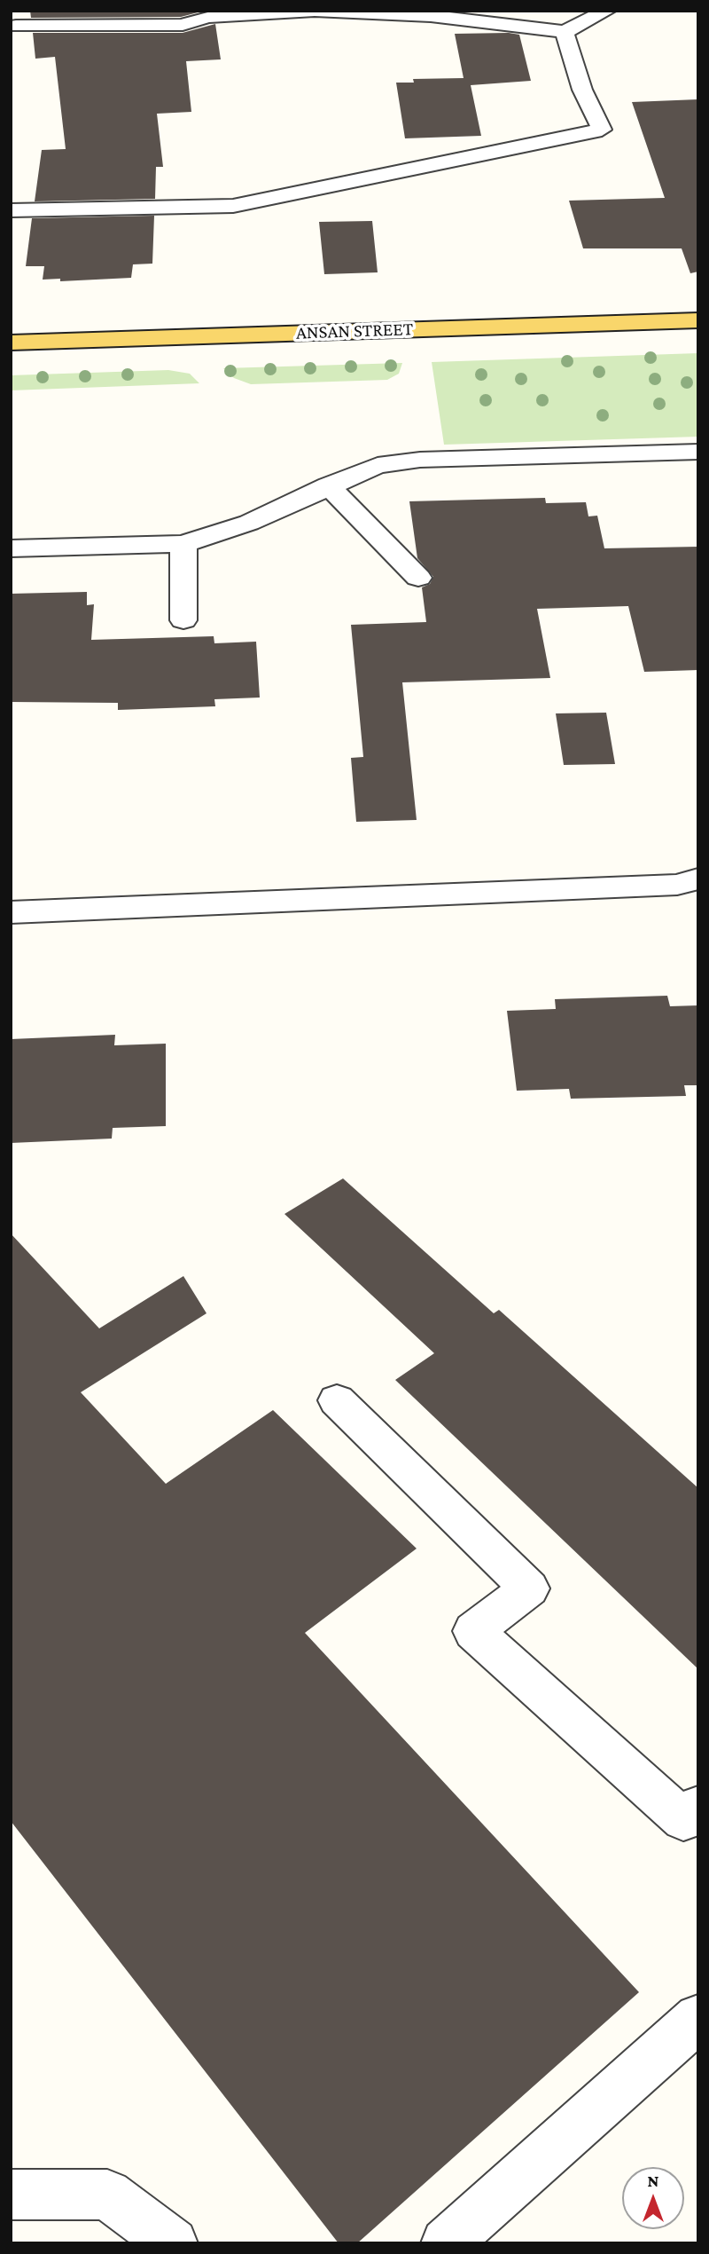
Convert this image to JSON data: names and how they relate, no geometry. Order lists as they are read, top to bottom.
{
  "streets": {
    "main road": ["ANSAN STREET"]
  },
  "north": "top"
}
